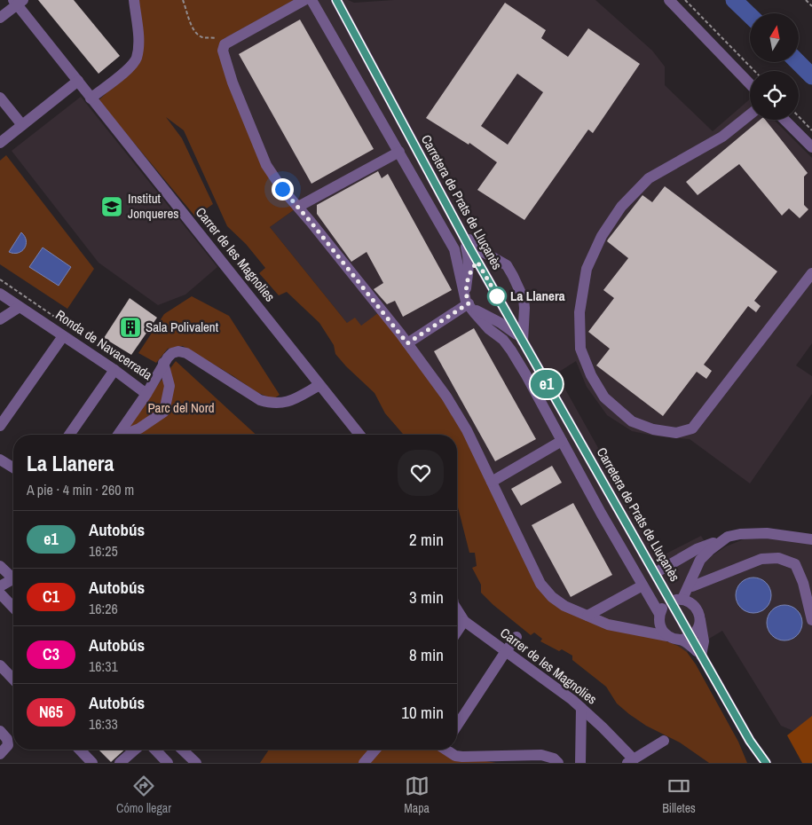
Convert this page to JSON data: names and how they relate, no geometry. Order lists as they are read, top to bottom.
{
  "streets": {
    "street": ["Carretera de Prats de Lluçanès", "Carrer de les Magnolies", "Ronda de Navacerrada"]
  },
  "crossings": [
    ["Carrer de les Magnolies", "Ronda de Navacerrada"]
  ],
  "parks": ["Parc del Nord"],
  "places": {
    "school or university": ["Institut Jonqueres"],
    "other": ["La Llanera"],
    "building": ["Sala Polivalent"]
  },
  "lines": ["bus line e1"],
  "north": "top",
  "page": {
    "on_map": "e1",
    "heading": ["La Llanera", "A pie · 4 min · 260 m"],
    "list": [
      {
        "mark": "e1",
        "name": "Autobús",
        "note": "16:25",
        "value": "2 min"
      },
      {
        "mark": "C1",
        "name": "Autobús",
        "note": "16:26",
        "value": "3 min"
      },
      {
        "mark": "C3",
        "name": "Autobús",
        "note": "16:31",
        "value": "8 min"
      },
      {
        "mark": "N65",
        "name": "Autobús",
        "note": "16:33",
        "value": "10 min"
      }
    ],
    "tabs": ["Cómo llegar", "Mapa", "Billetes"]
  }
}
